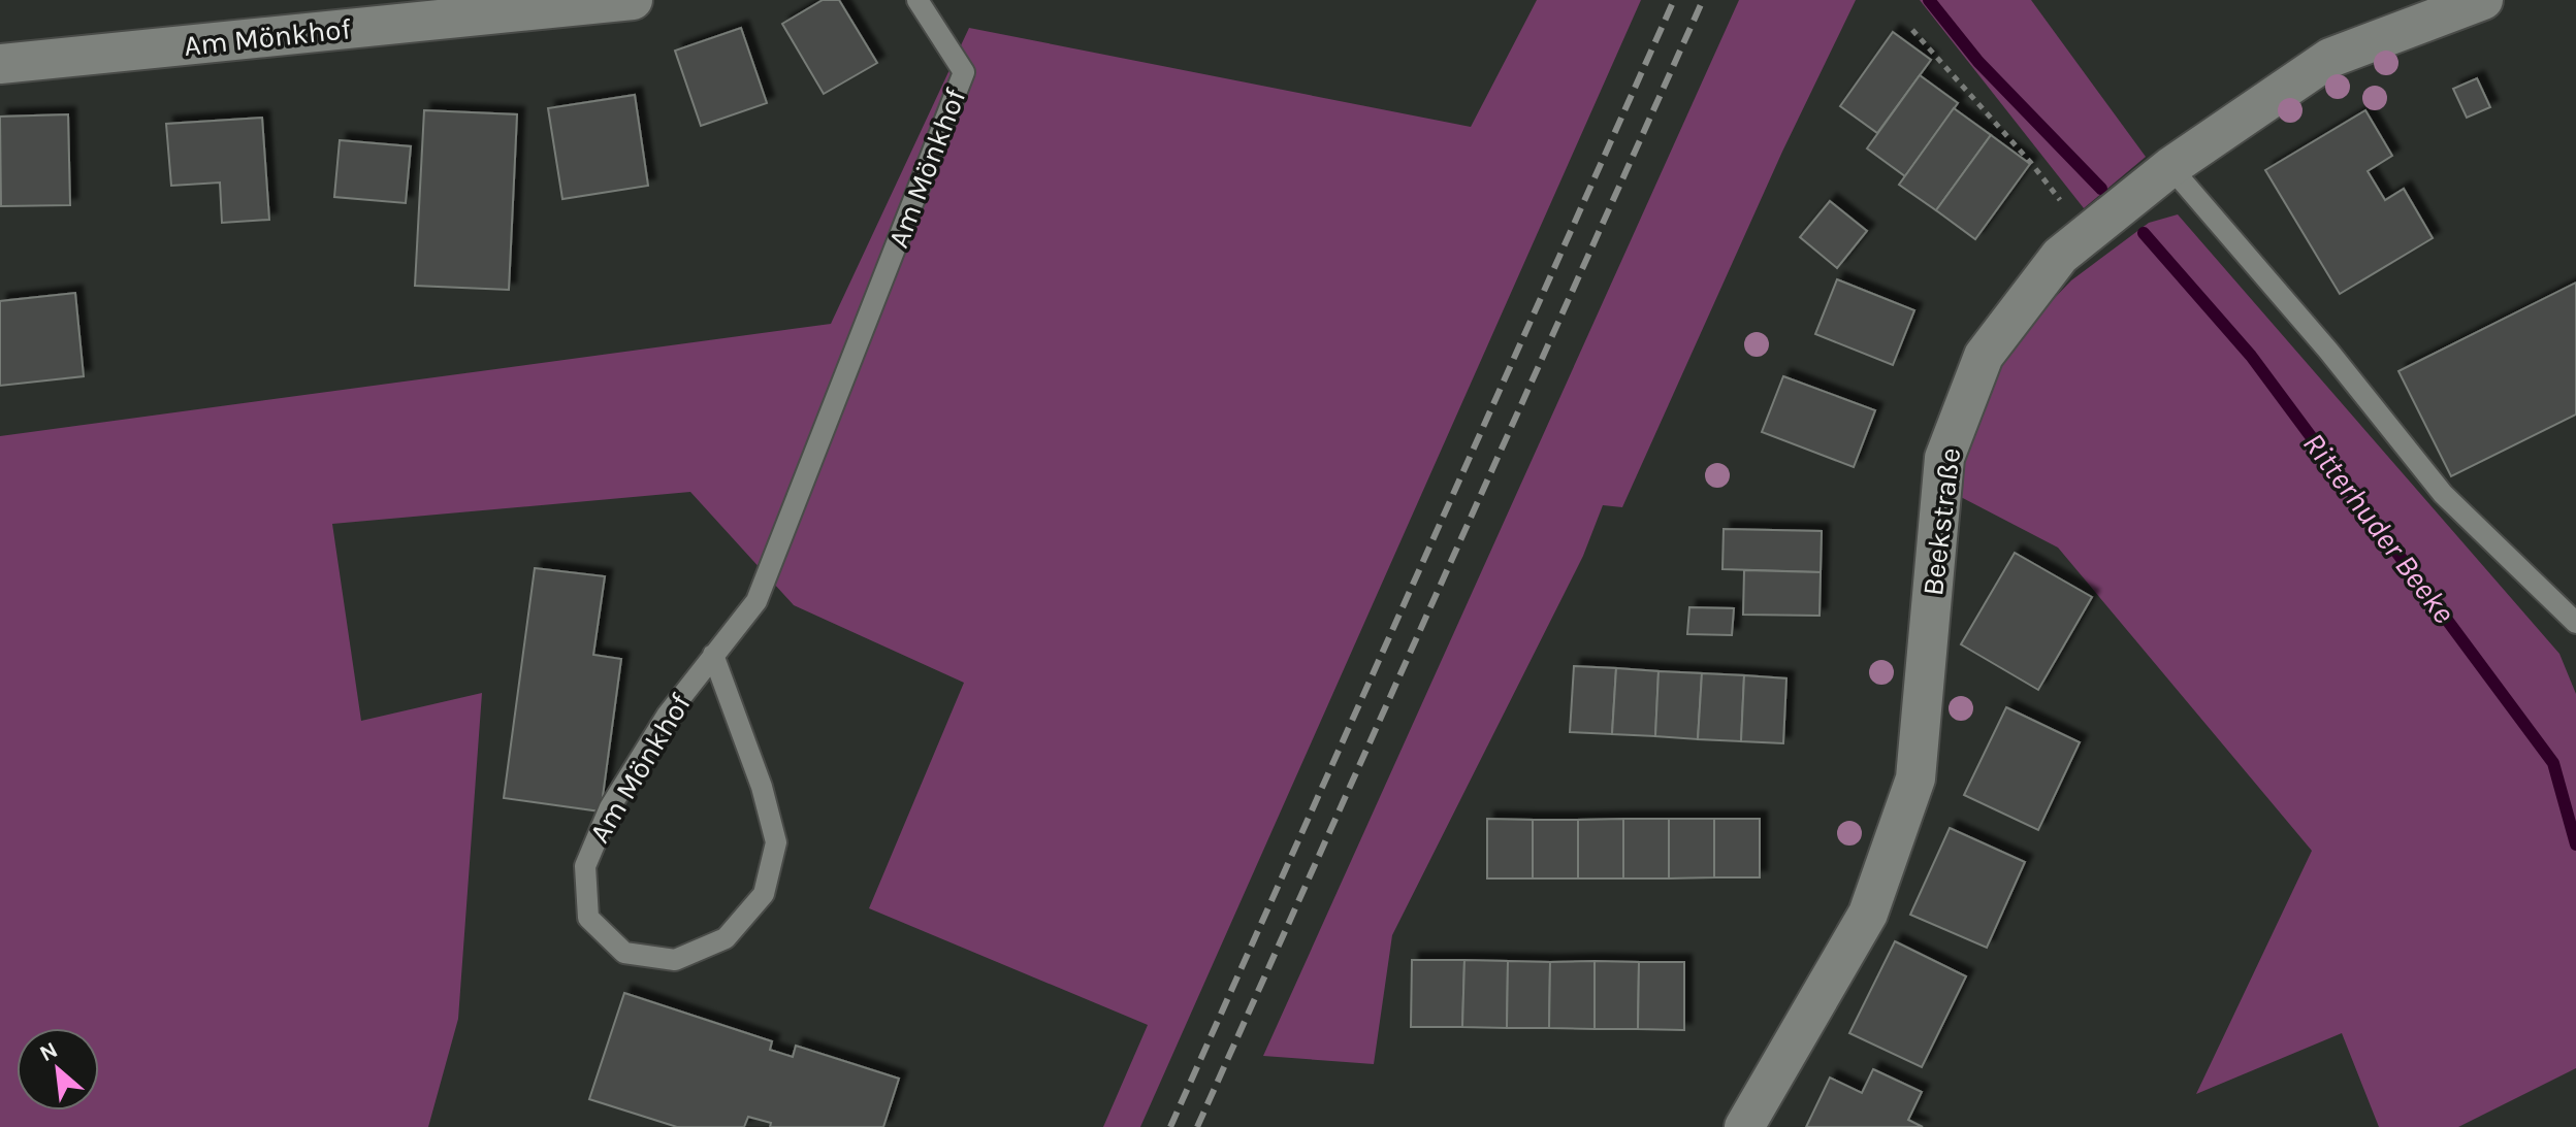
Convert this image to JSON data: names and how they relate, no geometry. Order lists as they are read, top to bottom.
{
  "streets": {
    "street": ["Am Mönkhof", "Beekstraße"]
  },
  "water": ["Ritterhuder Beeke"],
  "north": "top left"
}
